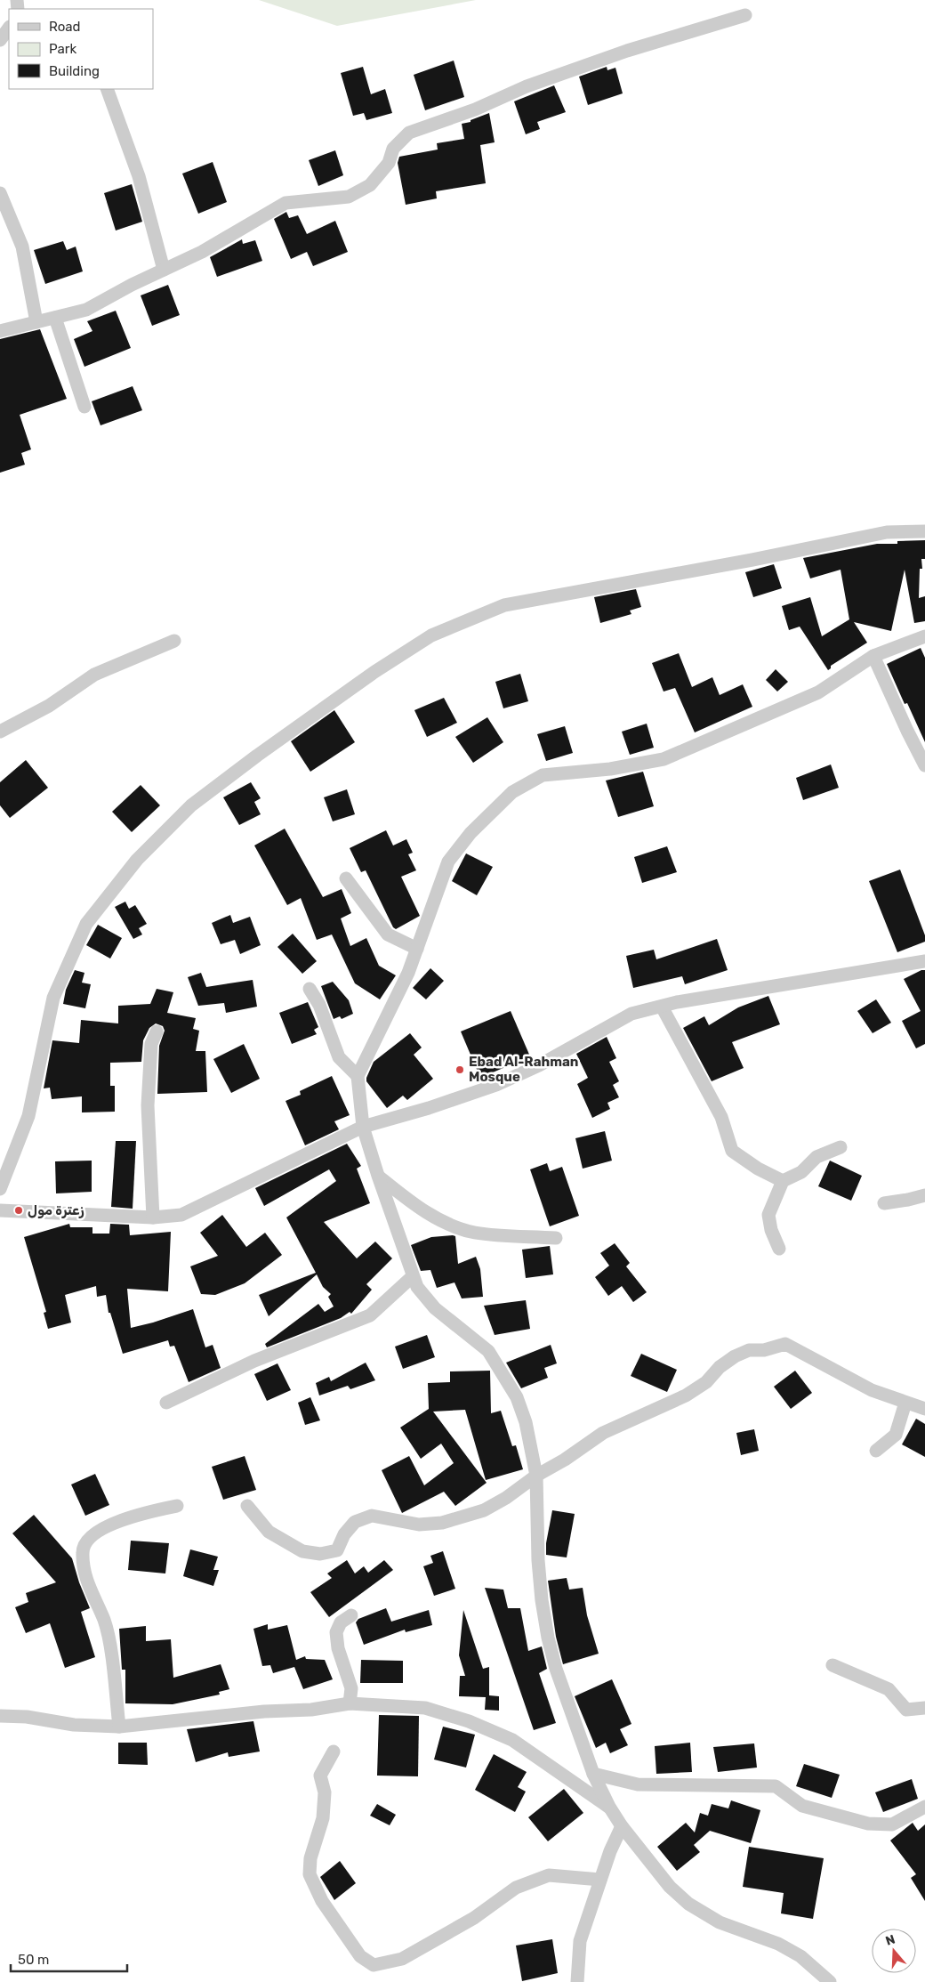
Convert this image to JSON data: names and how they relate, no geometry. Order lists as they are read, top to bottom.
{
  "places": ["Ebad Al-Rahman Mosque", "زعترة مول"],
  "legend": ["Road", "Park", "Building"],
  "scale_bar": "50 m",
  "north": "top"
}
